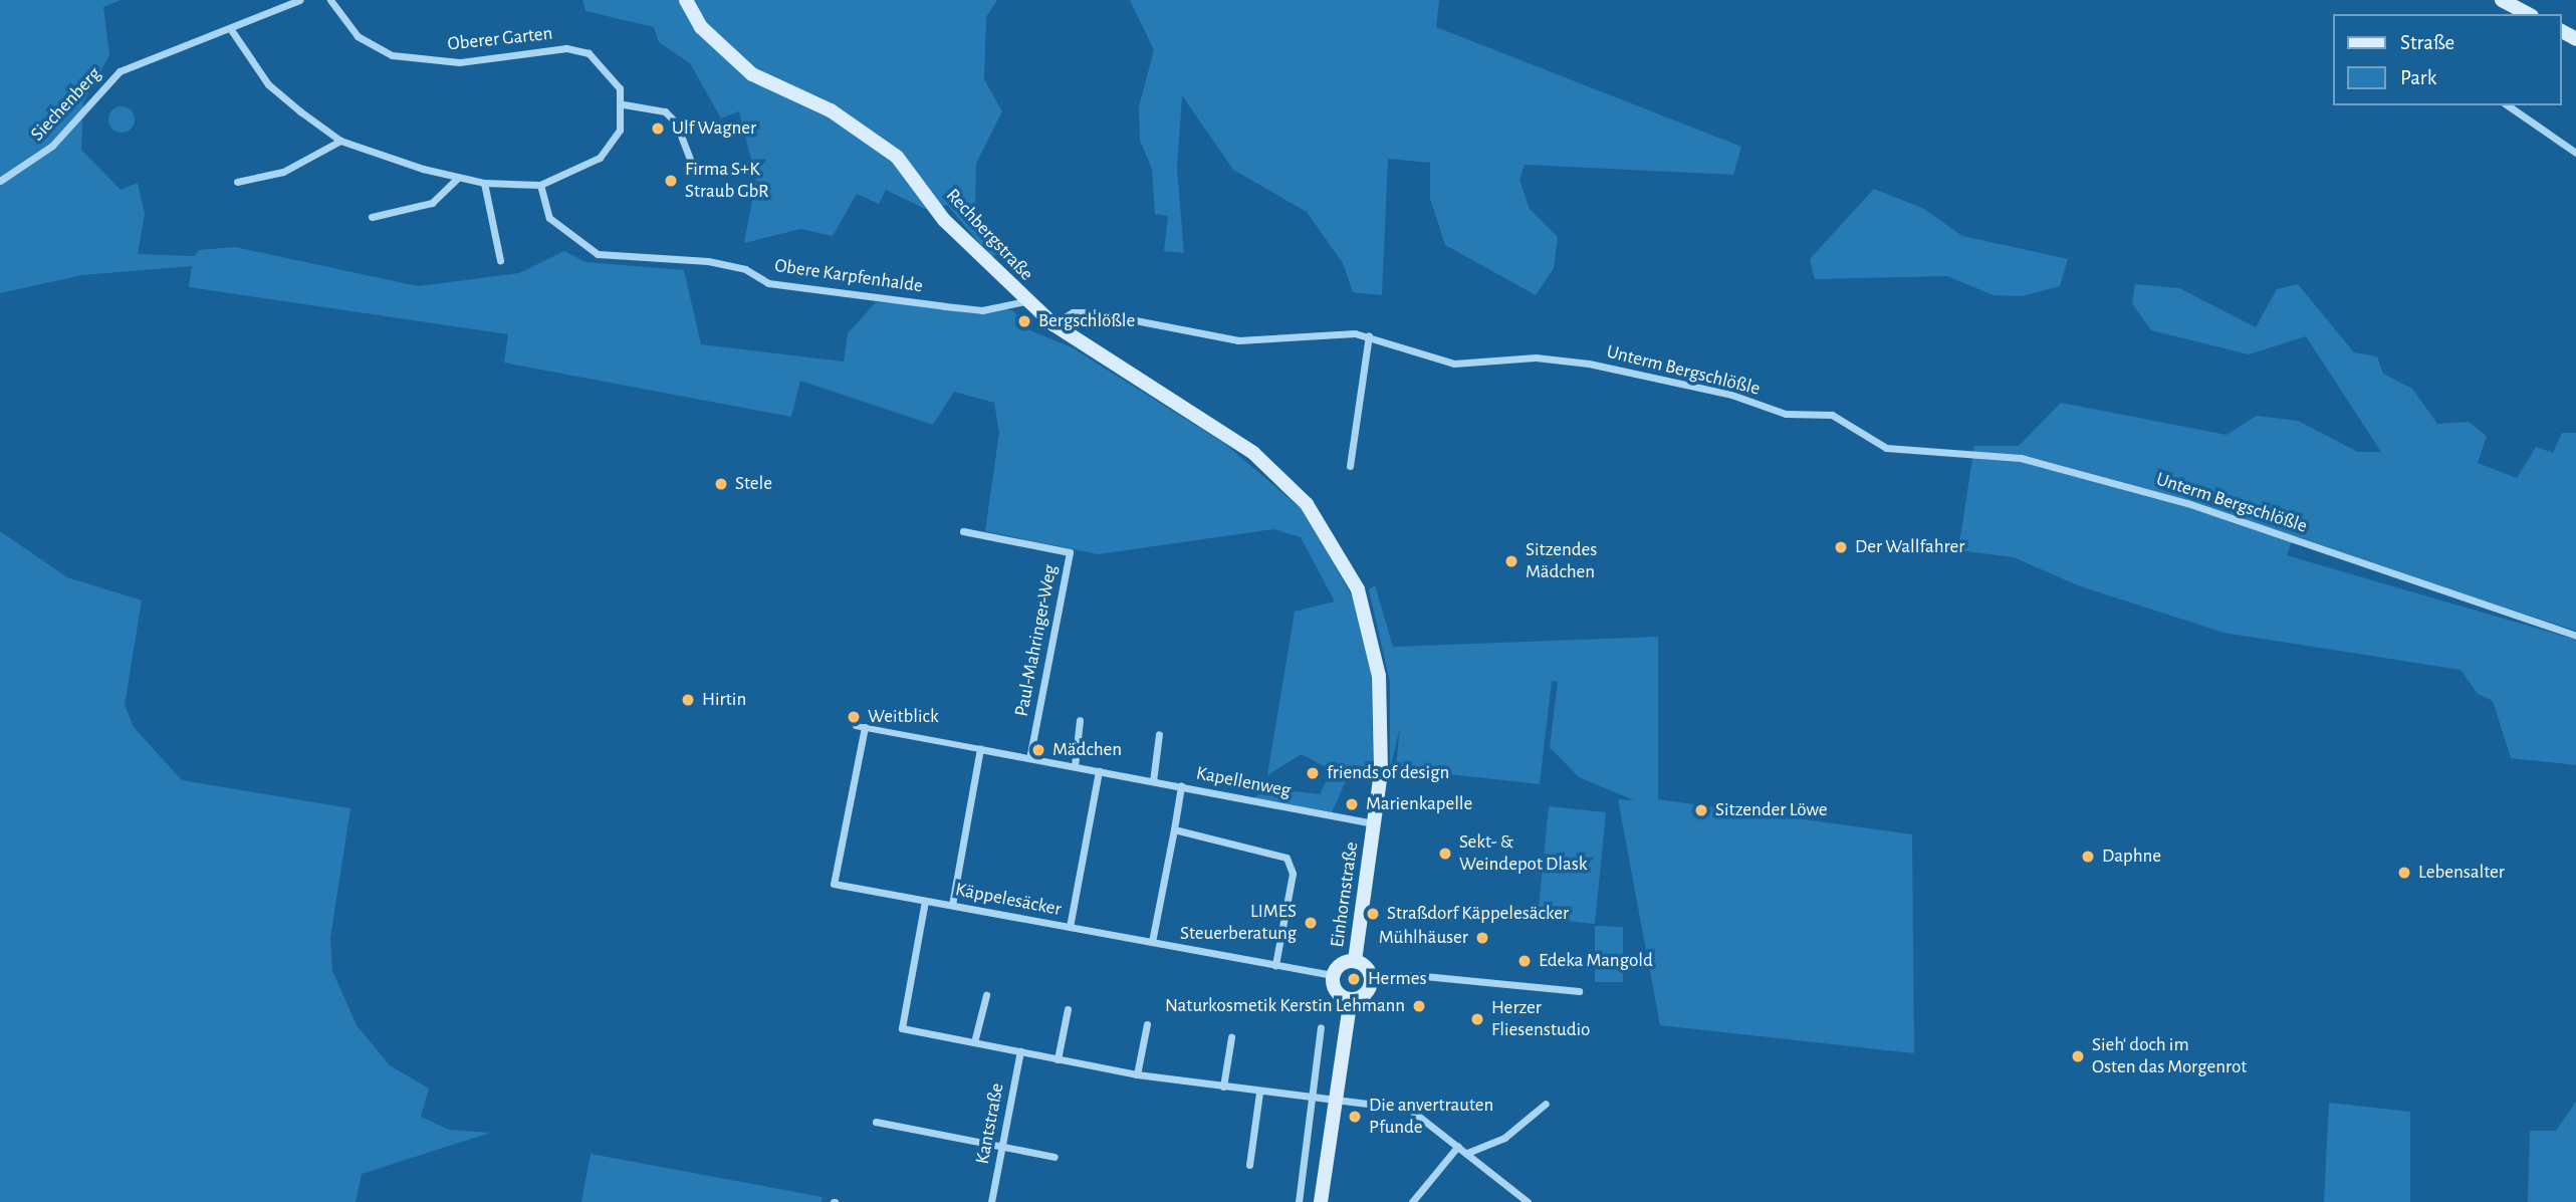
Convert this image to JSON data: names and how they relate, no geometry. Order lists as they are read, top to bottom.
{
  "streets": {
    "main road": ["Rechbergstraße", "Einhornstraße"],
    "street": [
      "Oberer Garten",
      "Siechenberg",
      "Obere Karpfenhalde",
      "Unterm Bergschlößle",
      "Paul-Mahringer-Weg",
      "Kapellenweg",
      "Käppelesäcker",
      "Kantstraße"
    ]
  },
  "crossings": [
    ["Rechbergstraße", "Obere Karpfenhalde"],
    ["Rechbergstraße", "Unterm Bergschlößle"],
    ["Rechbergstraße", "Einhornstraße"],
    ["Paul-Mahringer-Weg", "Kapellenweg"],
    ["Kapellenweg", "Einhornstraße"],
    ["Einhornstraße", "Käppelesäcker"]
  ],
  "places": [
    "Ulf Wagner",
    "Firma S+K Straub GbR",
    "Bergschlößle",
    "Stele",
    "Der Wallfahrer",
    "Sitzendes Mädchen",
    "Hirtin",
    "Weitblick",
    "Mädchen",
    "friends of design",
    "Marienkapelle",
    "Sitzender Löwe",
    "Sekt- & Weindepot Dlask",
    "Daphne",
    "Lebensalter",
    "Straßdorf Käppelesäcker",
    "LIMES Steuerberatung",
    "Mühlhäuser",
    "Edeka Mangold",
    "Hermes",
    "Naturkosmetik Kerstin Lehmann",
    "Herzer Fliesenstudio",
    "Sieh‘ doch im Osten das Morgenrot",
    "Die anvertrauten Pfunde"
  ],
  "legend": ["Straße", "Park"]
}
